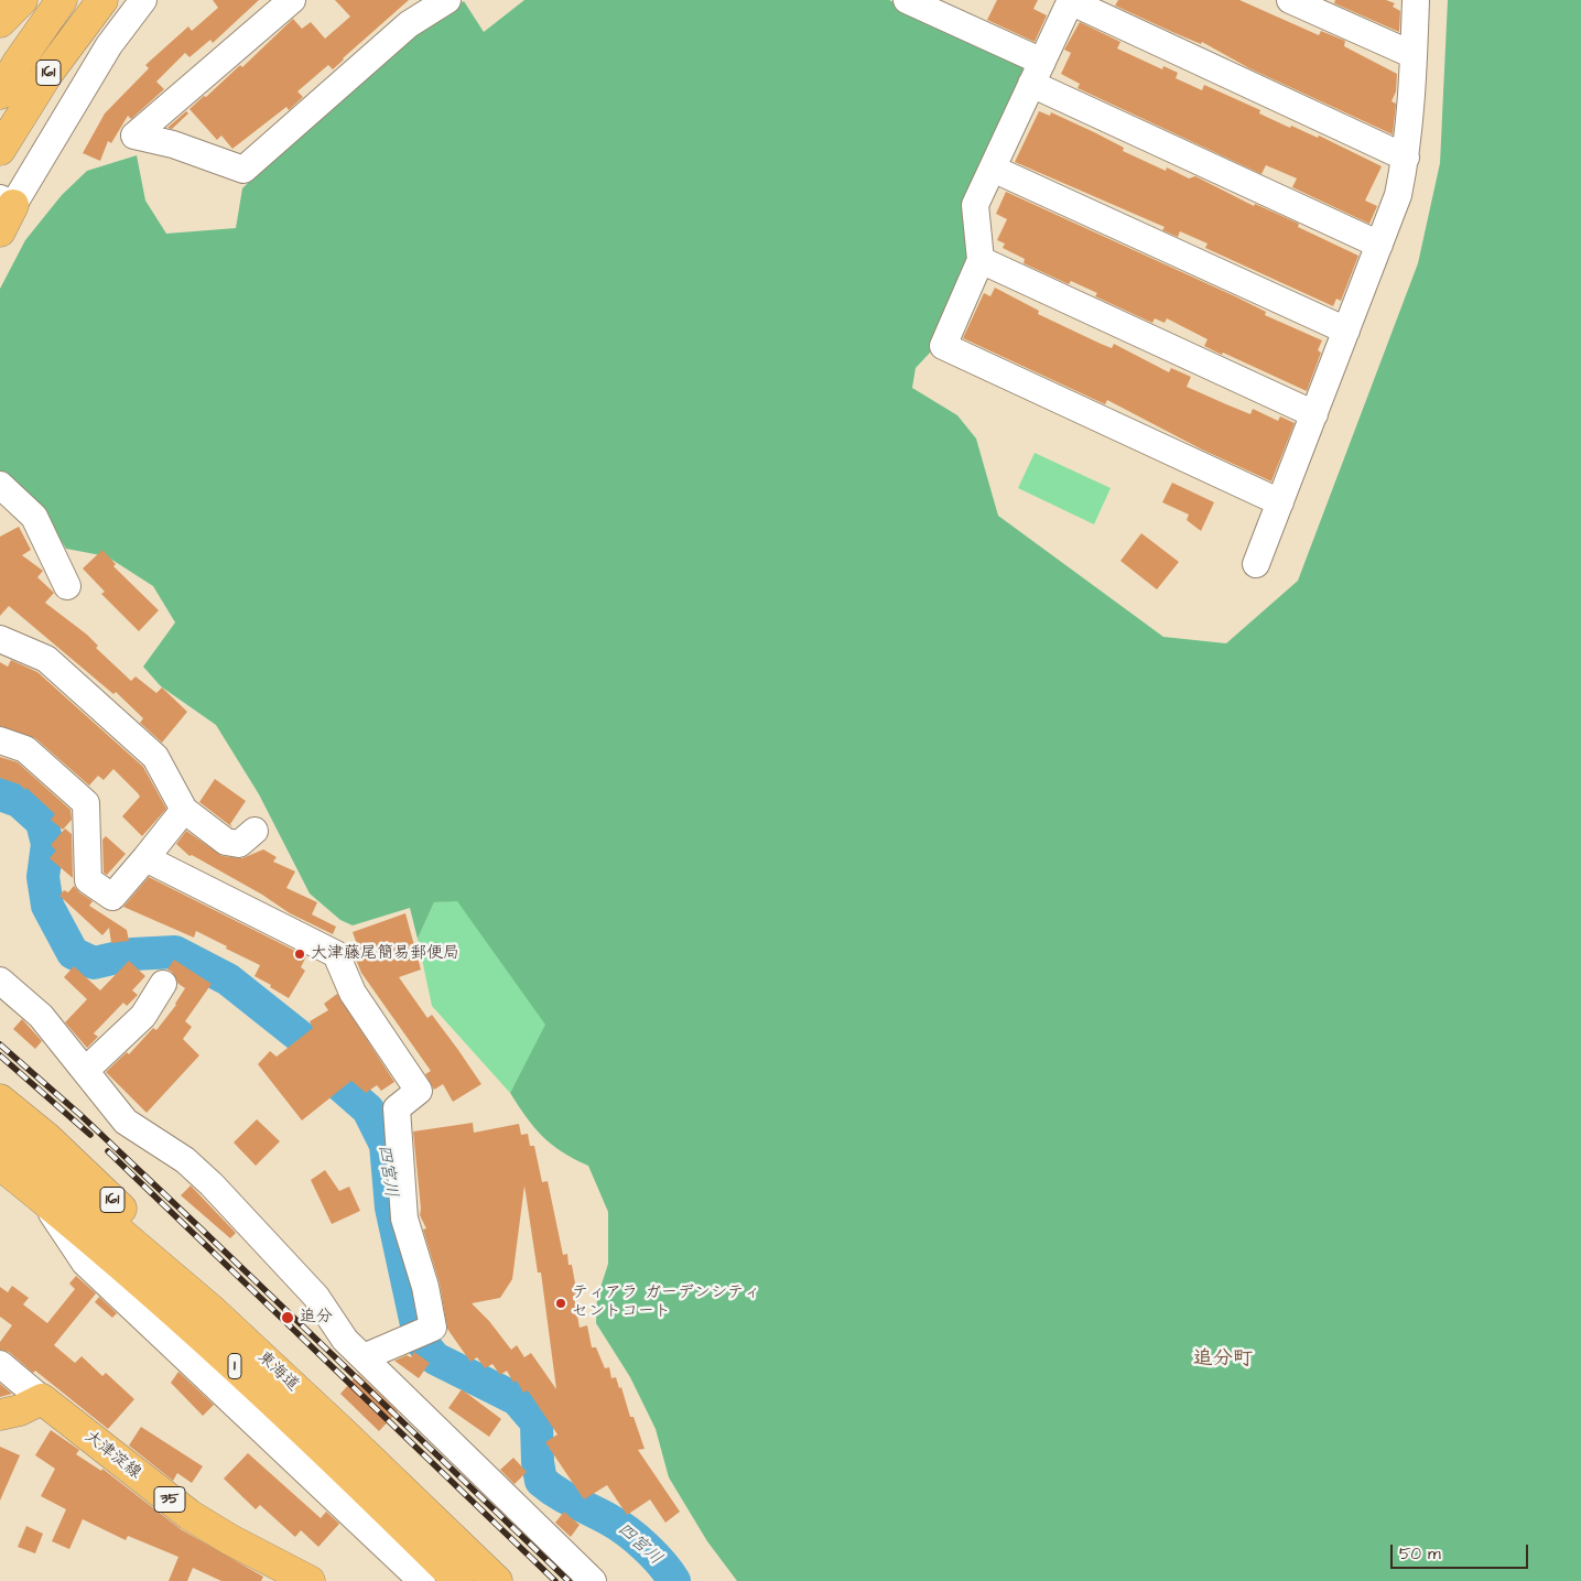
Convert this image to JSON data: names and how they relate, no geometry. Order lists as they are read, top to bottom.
{
  "streets": {
    "main road": [
      "161",
      "1",
      "東海道",
      "大津淀線",
      "35"
    ]
  },
  "crossings": [
    ["161", "東海道"]
  ],
  "districts": ["追分町"],
  "water": ["四宮川"],
  "places": ["大津藤尾簡易郵便局", "ティアラ ガーデンシティ セントコート", "追分"],
  "scale_bar": "50 m"
}
